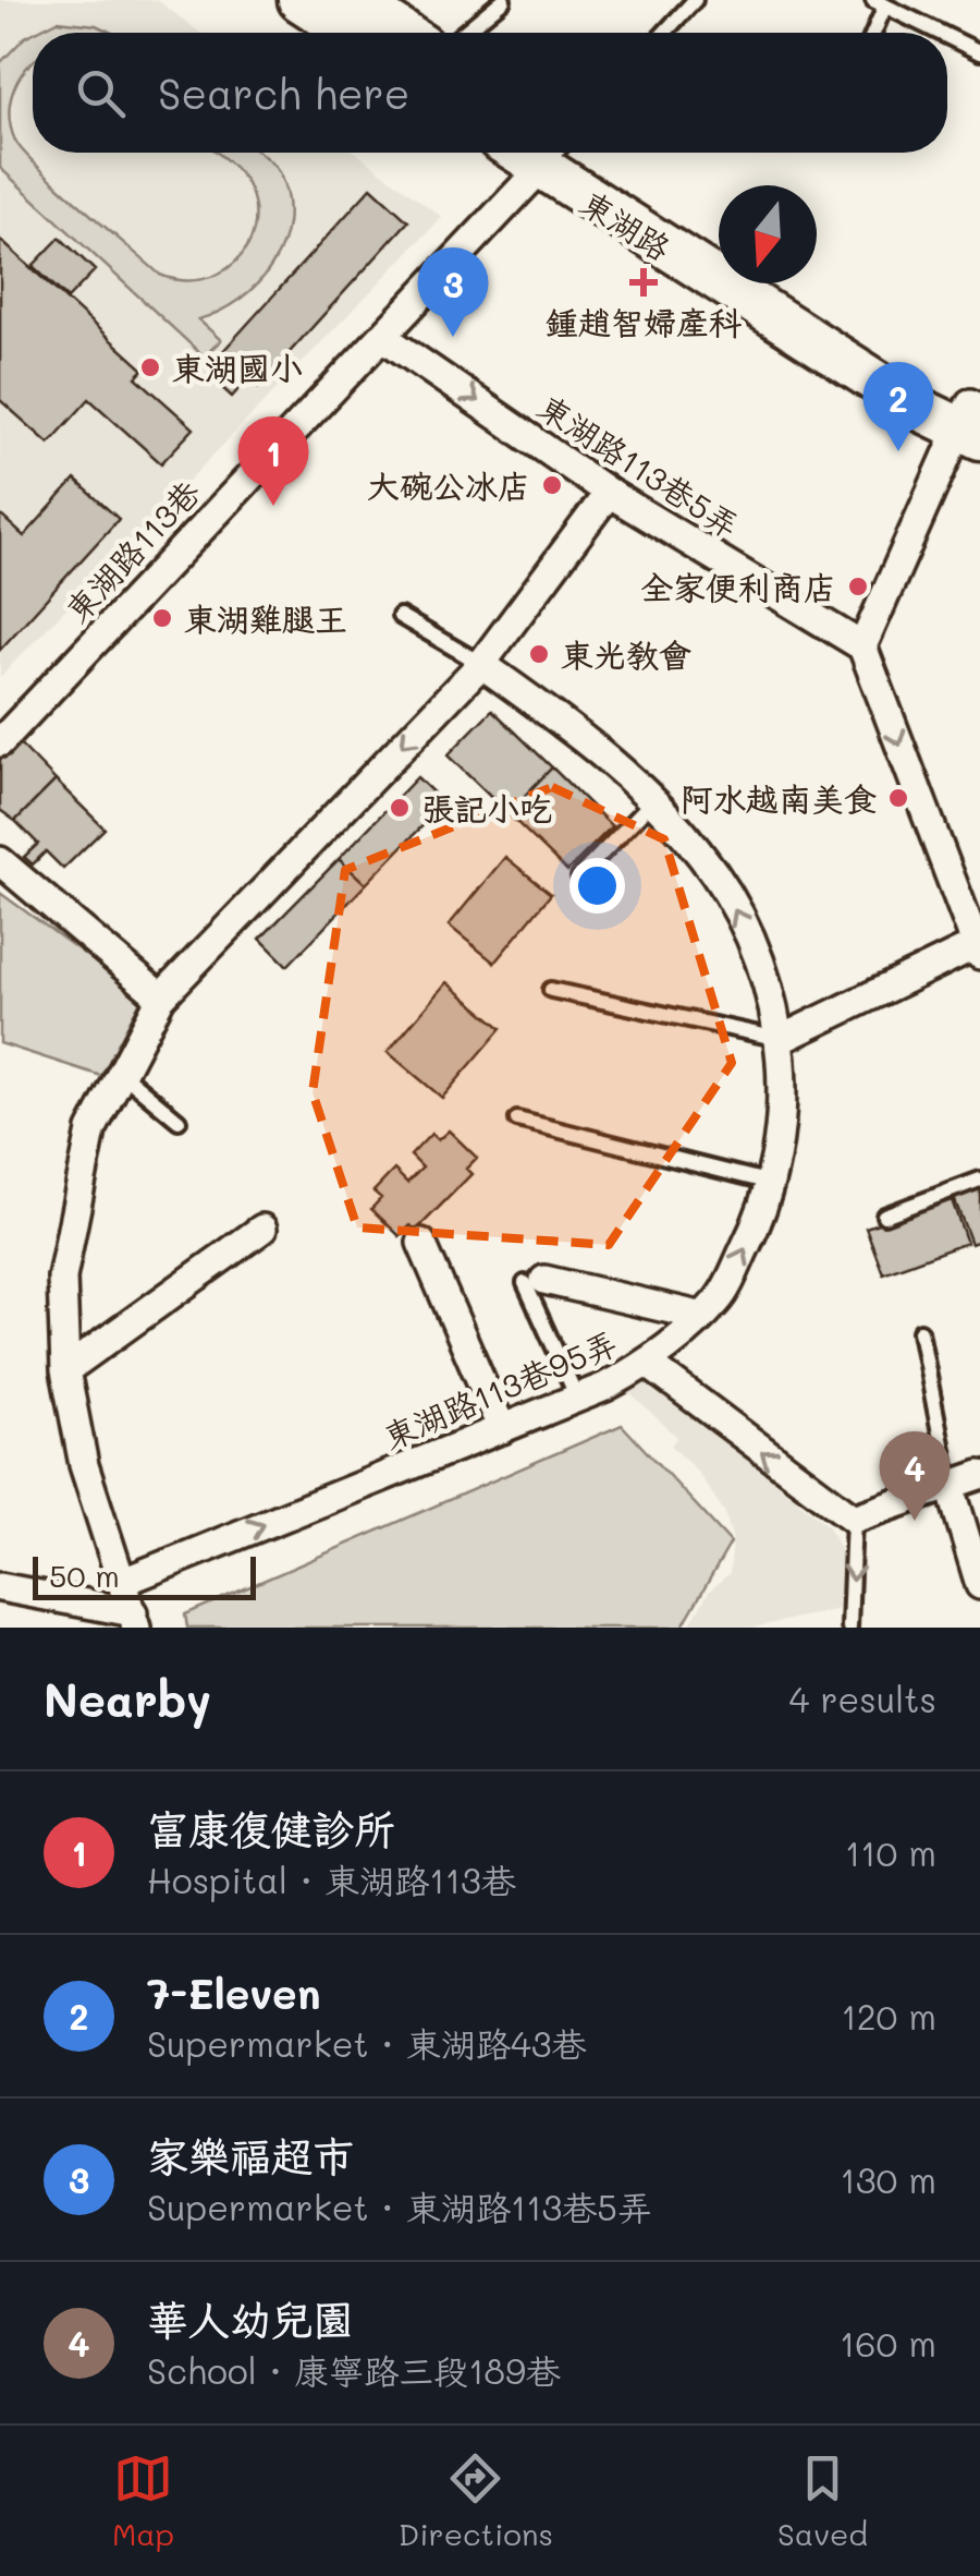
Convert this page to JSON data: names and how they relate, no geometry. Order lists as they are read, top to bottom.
{
  "streets": {
    "street": [
      "東湖路",
      "東湖路113巷5弄",
      "東湖路113巷",
      "東湖路113巷95弄"
    ]
  },
  "crossings": [
    ["東湖路113巷5弄", "東湖路113巷"]
  ],
  "one_way": ["東湖路113巷5弄"],
  "places": {
    "health": ["鍾趙智婦產科"],
    "other": [
      "東湖國小",
      "大碗公冰店",
      "全家便利商店",
      "東湖雞腿王",
      "東光教會",
      "阿水越南美食",
      "張記小吃"
    ]
  },
  "scale_bar": "50 m",
  "north": "bottom",
  "page": {
    "search": "Search here",
    "pins": [
      "3",
      "2",
      "1",
      "4"
    ],
    "scale": "50 m",
    "heading": ["Nearby", "4 results"],
    "list": [
      {
        "mark": "1",
        "name": "富康復健診所",
        "note": "Hospital · 東湖路113巷",
        "value": "110 m"
      },
      {
        "mark": "2",
        "name": "7-Eleven",
        "note": "Supermarket · 東湖路43巷",
        "value": "120 m"
      },
      {
        "mark": "3",
        "name": "家樂福超市",
        "note": "Supermarket · 東湖路113巷5弄",
        "value": "130 m"
      },
      {
        "mark": "4",
        "name": "華人幼兒園",
        "note": "School · 康寧路三段189巷",
        "value": "160 m"
      }
    ],
    "nav": ["Map", "Directions", "Saved"]
  }
}
